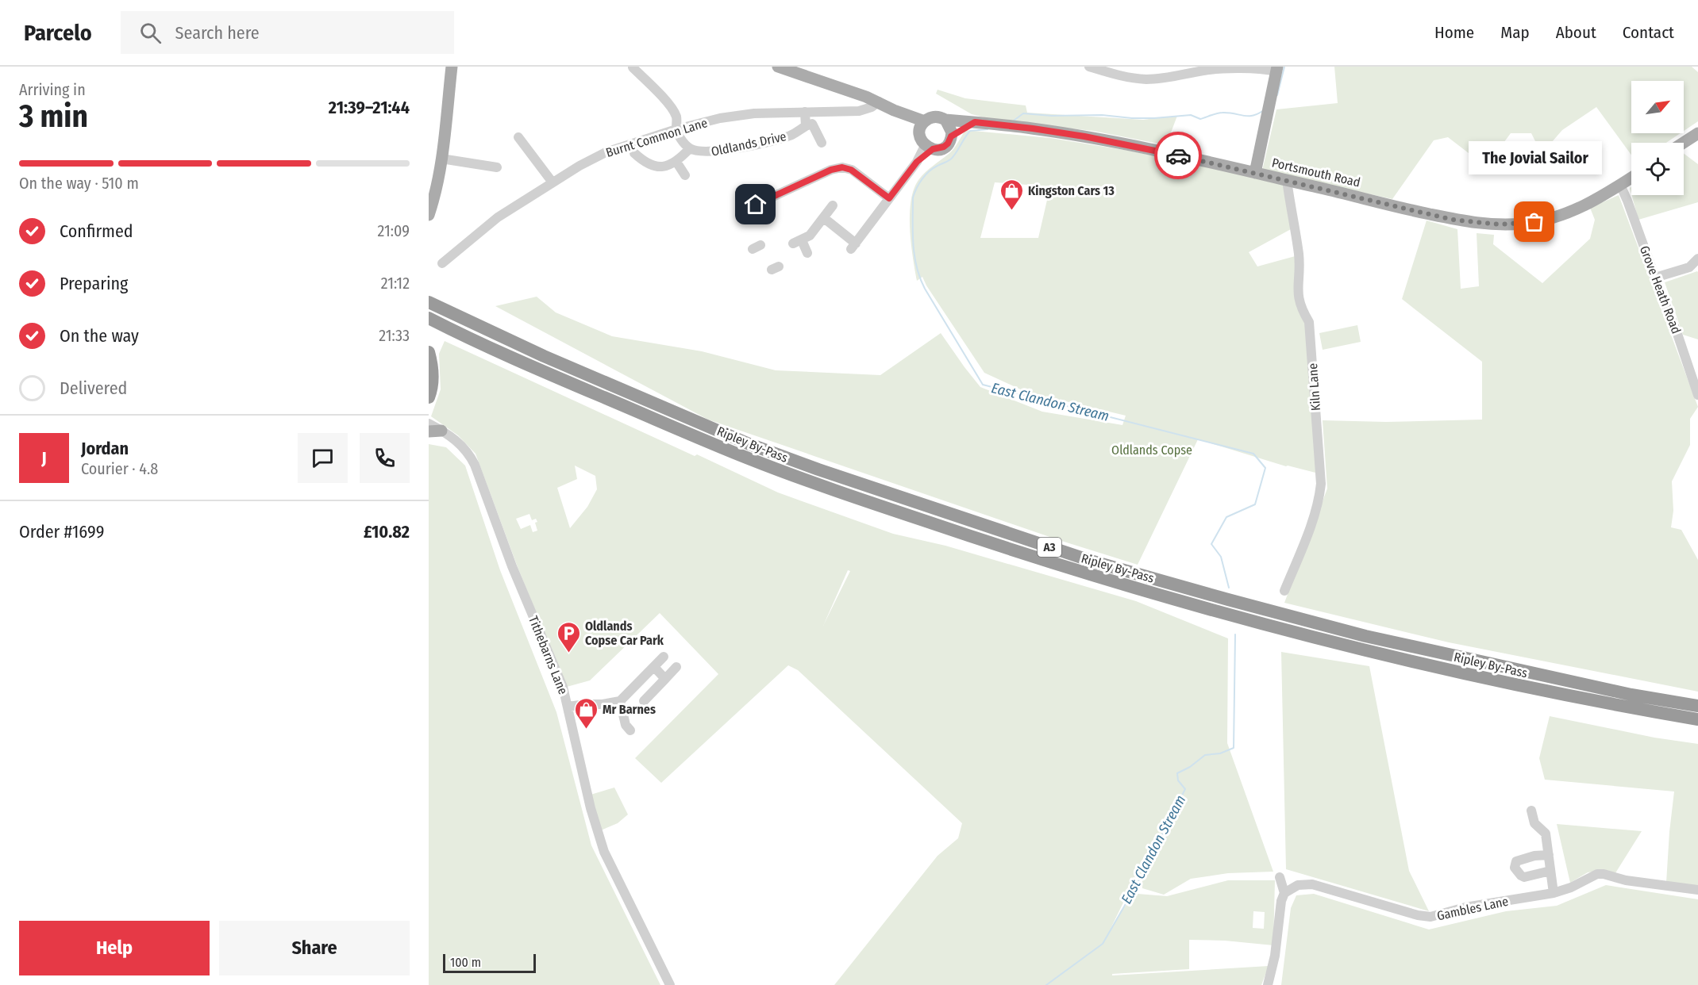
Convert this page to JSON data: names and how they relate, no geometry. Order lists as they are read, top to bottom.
{
  "streets": {
    "highway": ["Ripley By-Pass", "A3"],
    "main road": ["Portsmouth Road"],
    "street": [
      "Burnt Common Lane",
      "Oldlands Drive",
      "Grove Heath Road",
      "Kiln Lane",
      "Tithebarns Lane",
      "Gambles Lane"
    ]
  },
  "crossings": [
    ["Burnt Common Lane", "Portsmouth Road"],
    ["Portsmouth Road", "Grove Heath Road"],
    ["Portsmouth Road", "Kiln Lane"]
  ],
  "water": ["East Clandon Stream"],
  "parks": ["Oldlands Copse"],
  "places": {
    "shop": ["Kingston Cars 13", "Mr Barnes"],
    "other": ["The Jovial Sailor"],
    "parking": ["Oldlands Copse Car Park"]
  },
  "scale_bar": "100 m",
  "north": "top right",
  "page": {
    "header": "Parcelo",
    "search": "Search here",
    "nav": [
      "Home",
      "Map",
      "About",
      "Contact"
    ],
    "heading": ["3 min", "Arriving in", "21:39–21:44"],
    "panel": [
      "Jordan",
      "Courier · 4.8",
      "Order #1699",
      "£10.82"
    ],
    "bubble": "The Jovial Sailor",
    "bar": "On the way · 510 m",
    "list": [
      ["Confirmed", "21:09"],
      ["Preparing", "21:12"],
      ["On the way", "21:33"],
      "Delivered"
    ],
    "round": "J",
    "buttons": ["Help", "Share"],
    "scale": "100 m"
  }
}
